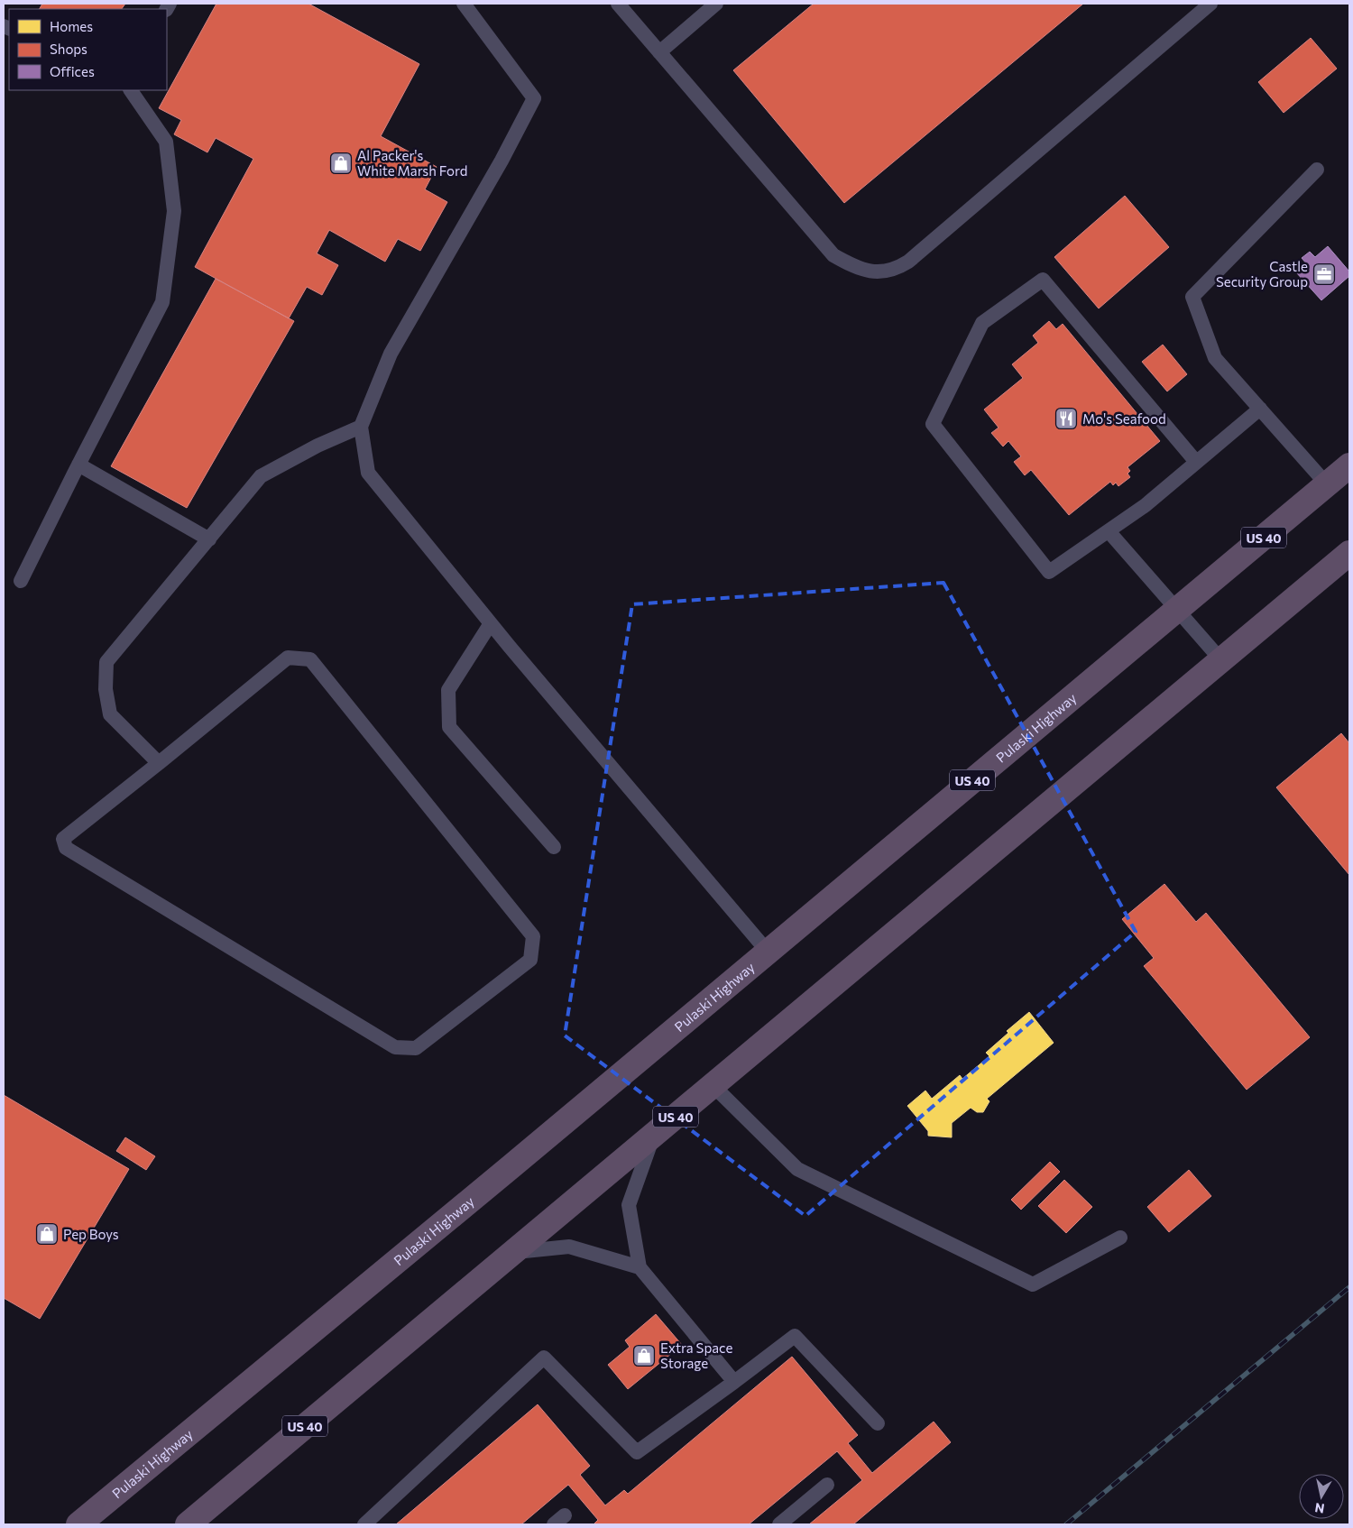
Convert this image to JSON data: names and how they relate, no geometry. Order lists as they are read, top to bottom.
{
  "streets": {
    "highway": ["US 40", "Pulaski Highway"]
  },
  "places": {
    "shop": ["Al Packer's White Marsh Ford", "Pep Boys", "Extra Space Storage"],
    "office": ["Castle Security Group"],
    "restaurant": ["Mo's Seafood"]
  },
  "legend": ["Homes", "Shops", "Offices"],
  "north": "bottom"
}
